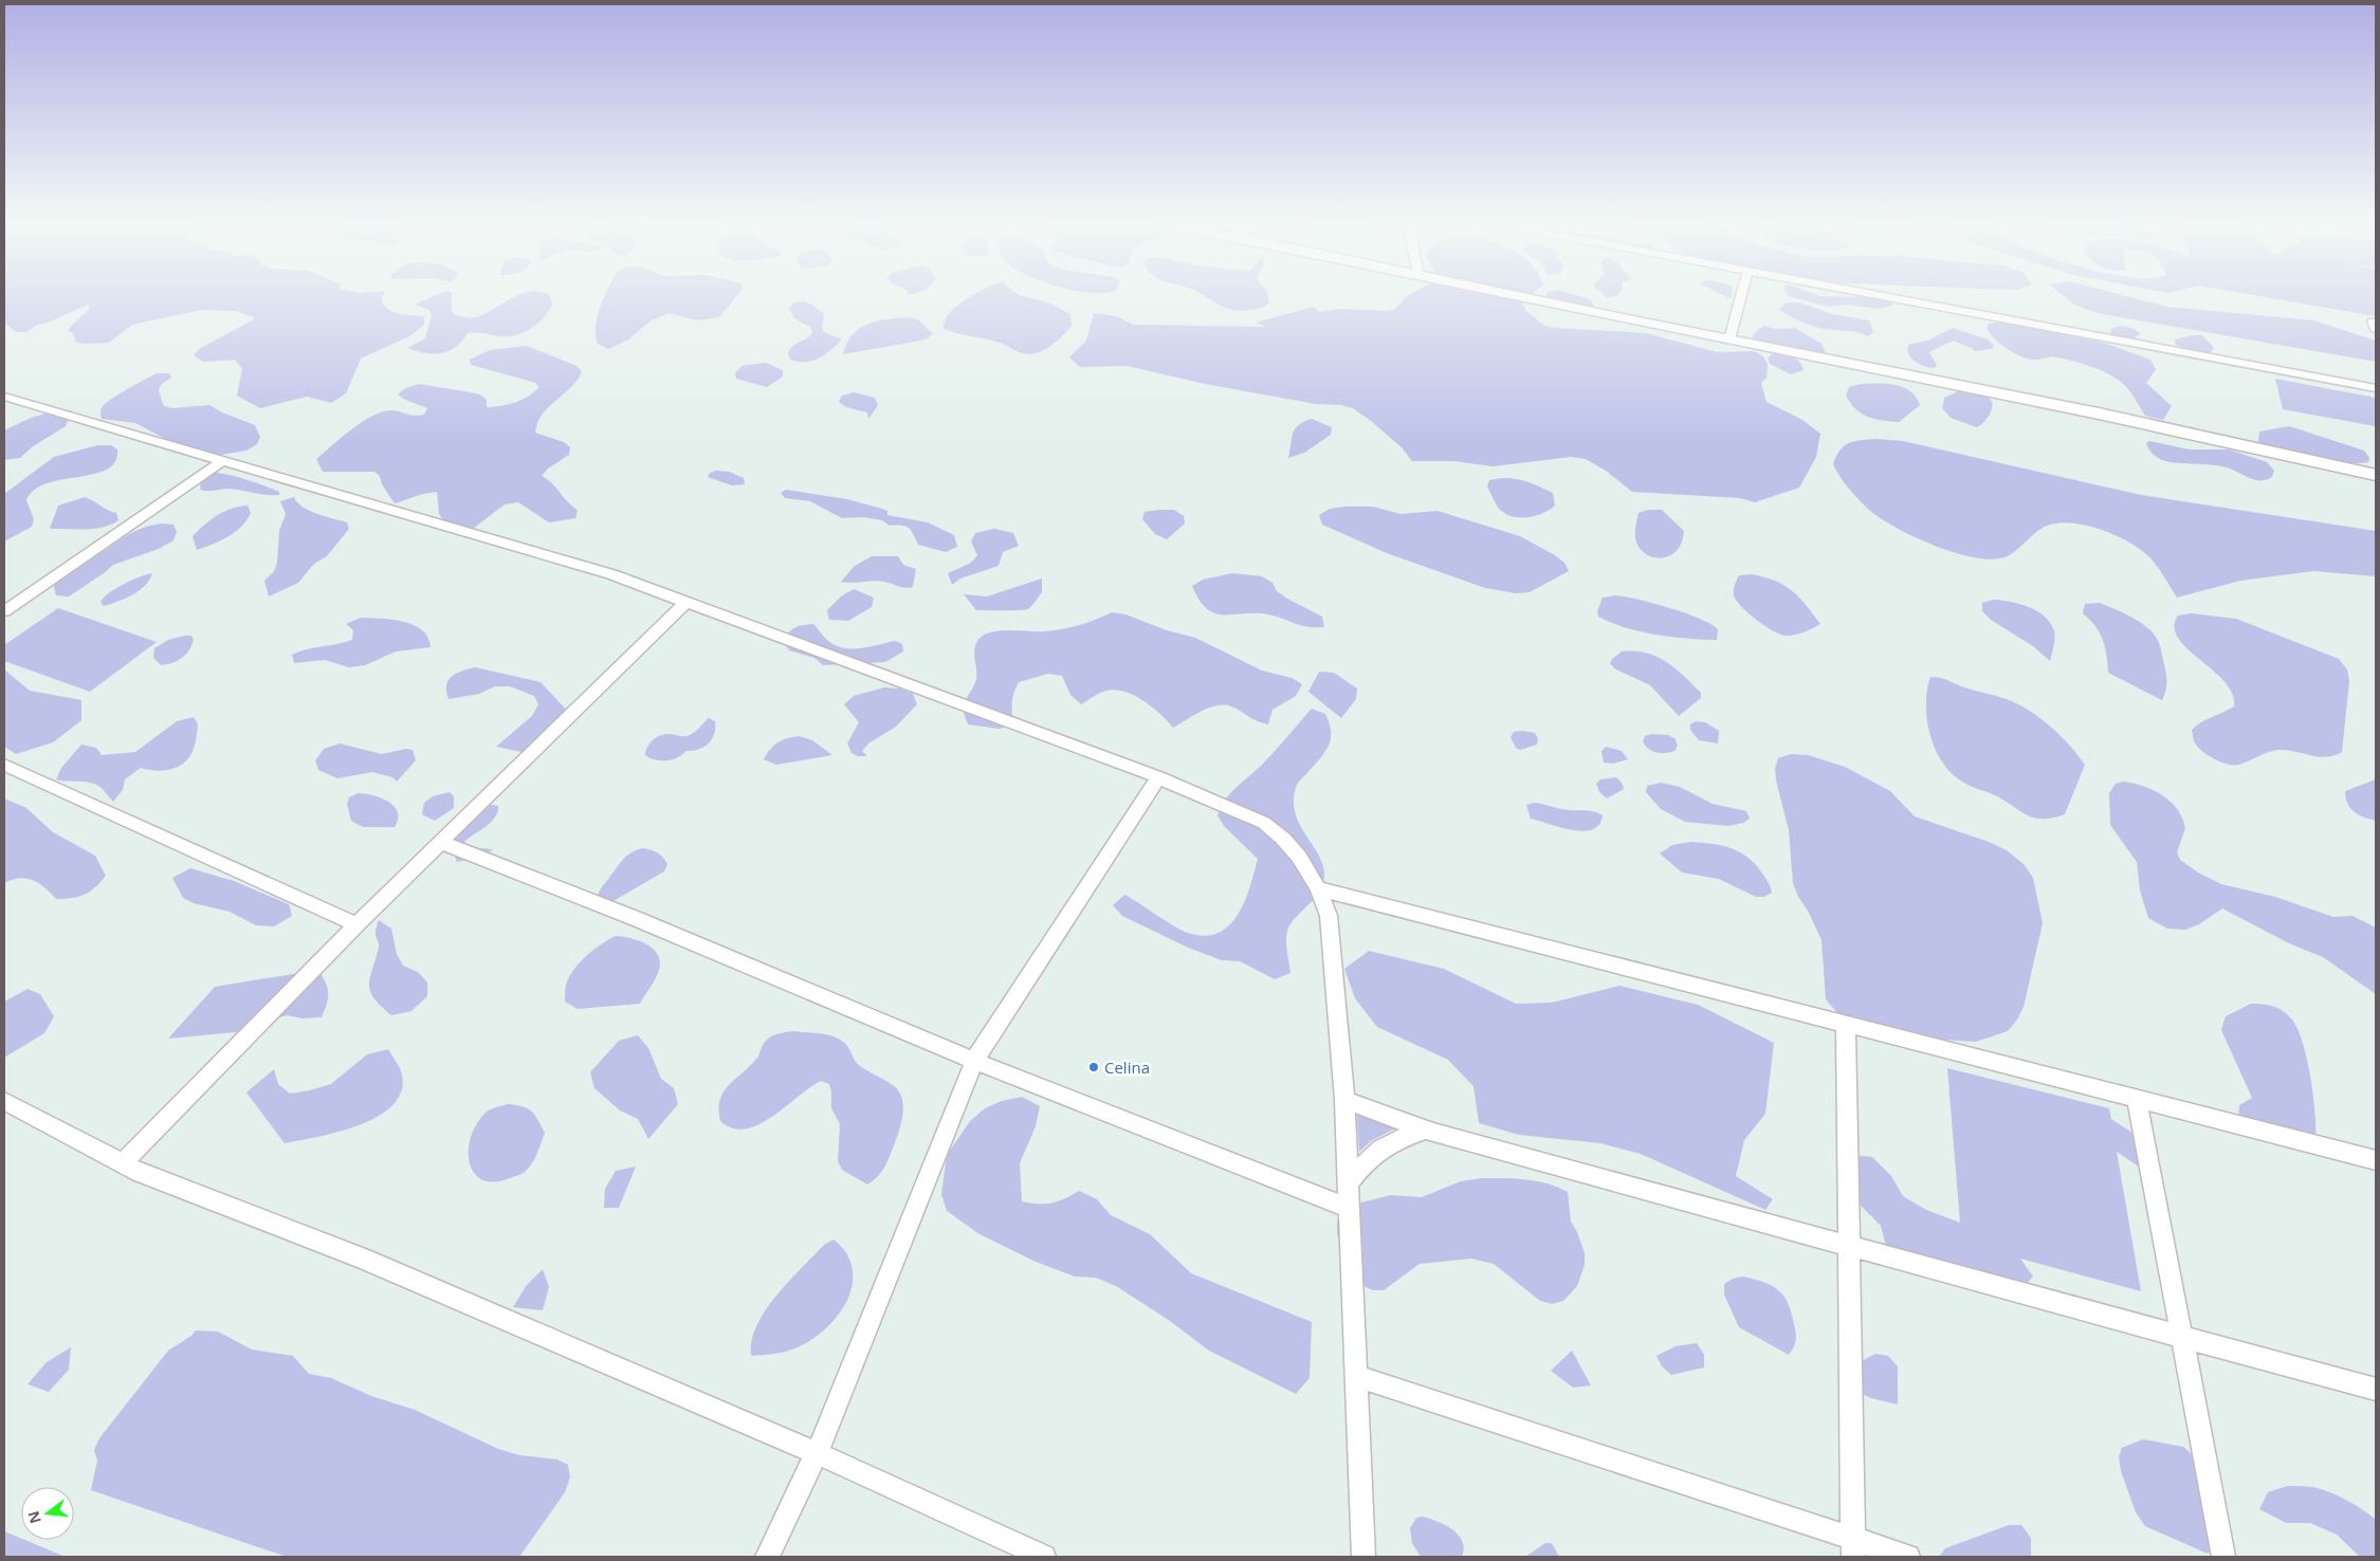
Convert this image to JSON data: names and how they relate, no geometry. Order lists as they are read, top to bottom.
{
  "places": ["Celina"],
  "north": "left"
}
